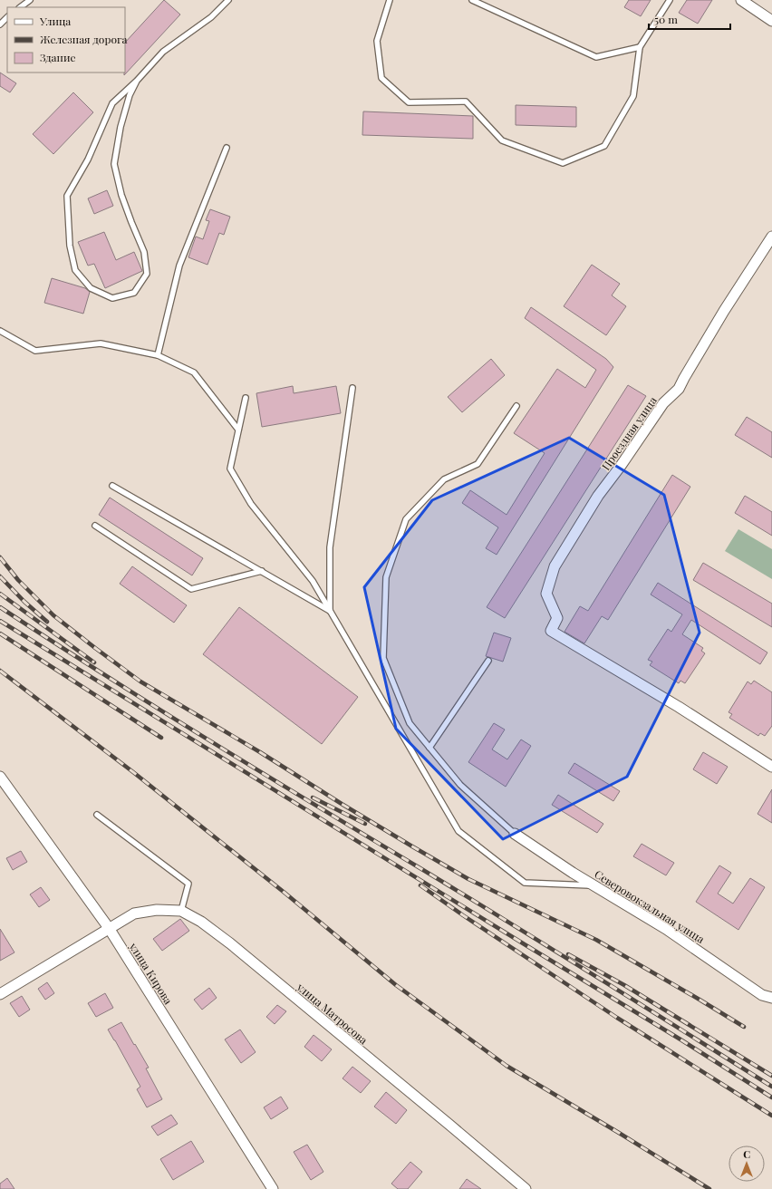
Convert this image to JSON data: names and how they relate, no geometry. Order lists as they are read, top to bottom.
{
  "streets": {
    "street": [
      "Проездная улица",
      "Северовокзальная улица",
      "улица Кирова",
      "улица Матросова"
    ]
  },
  "crossings": [
    ["улица Кирова", "улица Матросова"]
  ],
  "legend": ["Улица", "Железная дорога", "Здание"],
  "scale_bar": "50 m",
  "north": "top"
}
